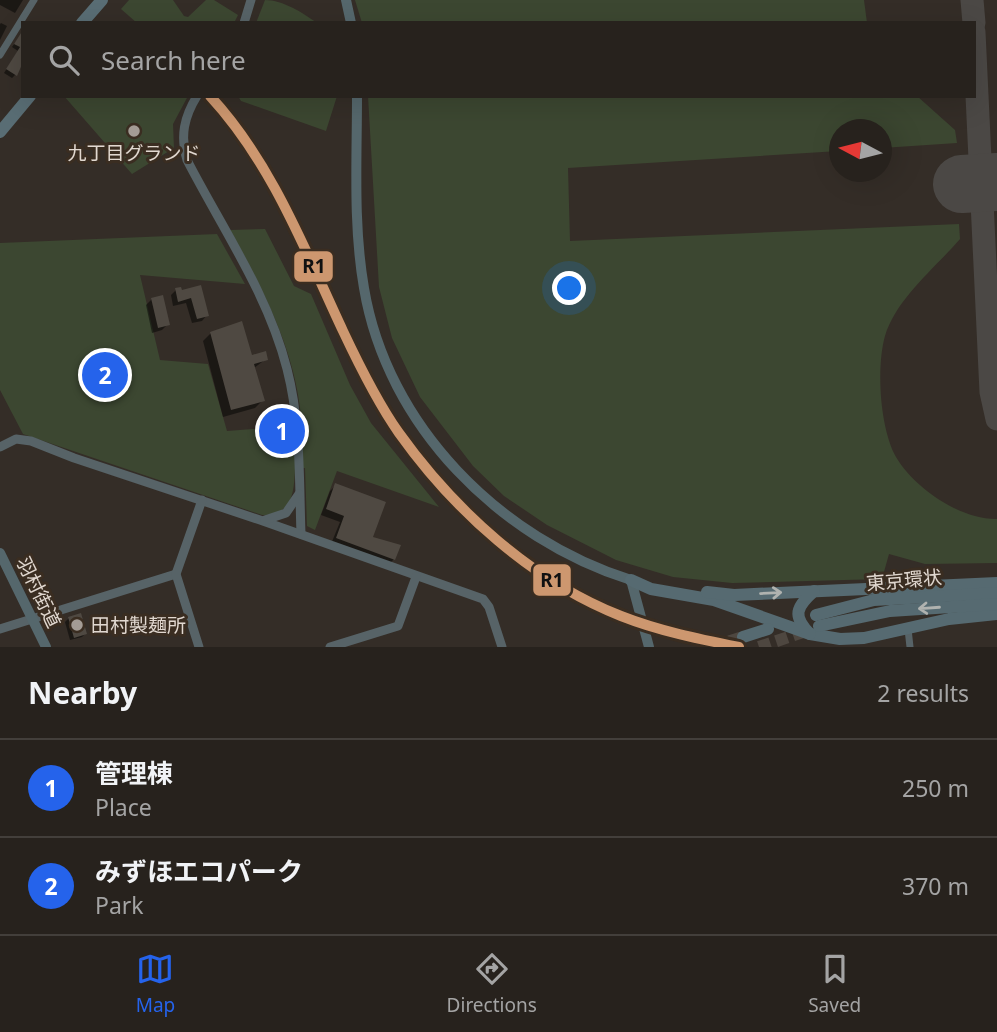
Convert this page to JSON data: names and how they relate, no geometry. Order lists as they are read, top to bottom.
{
  "streets": {
    "highway": ["東京環状"],
    "main road": ["羽村街道"]
  },
  "places": ["九丁目グランド", "田村製麺所"],
  "lines": ["transit line R1"],
  "north": "left",
  "page": {
    "search": "Search here",
    "pins": ["2", "1"],
    "heading": ["Nearby", "2 results"],
    "list": [
      {
        "mark": "1",
        "name": "管理棟",
        "note": "Place",
        "value": "250 m"
      },
      {
        "mark": "2",
        "name": "みずほエコパーク",
        "note": "Park",
        "value": "370 m"
      }
    ],
    "nav": ["Map", "Directions", "Saved"]
  }
}
